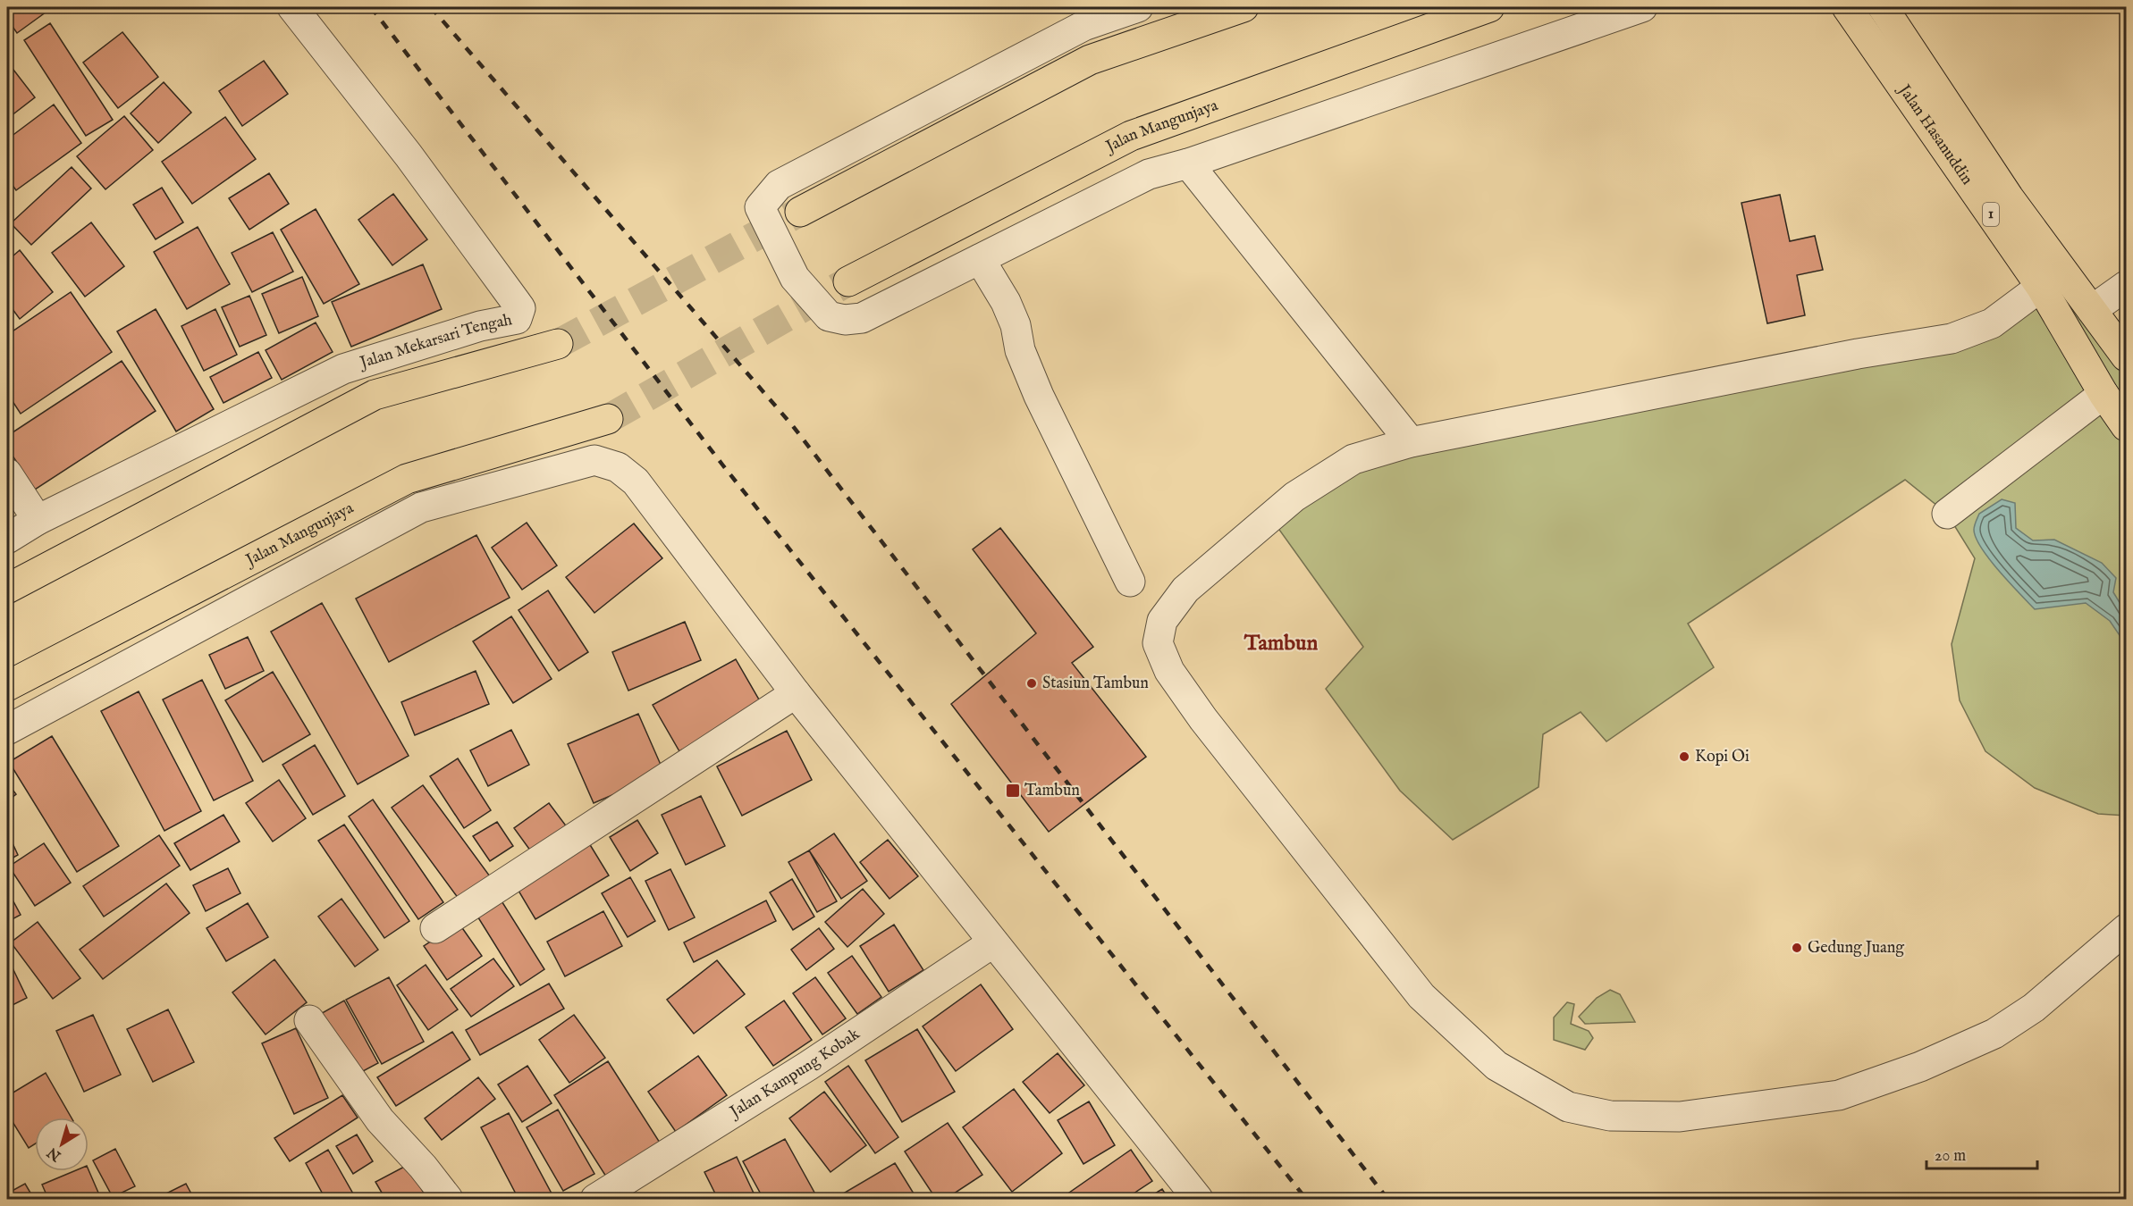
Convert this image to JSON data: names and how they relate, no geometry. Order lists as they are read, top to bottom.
{
  "streets": {
    "main road": ["Jalan Mangunjaya", "Jalan Hasanuddin", "1"],
    "street": ["Jalan Mekarsari Tengah", "Jalan Kampung Kobak"]
  },
  "districts": ["Tambun"],
  "places": {
    "other": ["Stasiun Tambun", "Kopi Oi", "Gedung Juang"],
    "transit": ["Tambun"]
  },
  "scale_bar": "20 m",
  "north": "bottom left"
}
